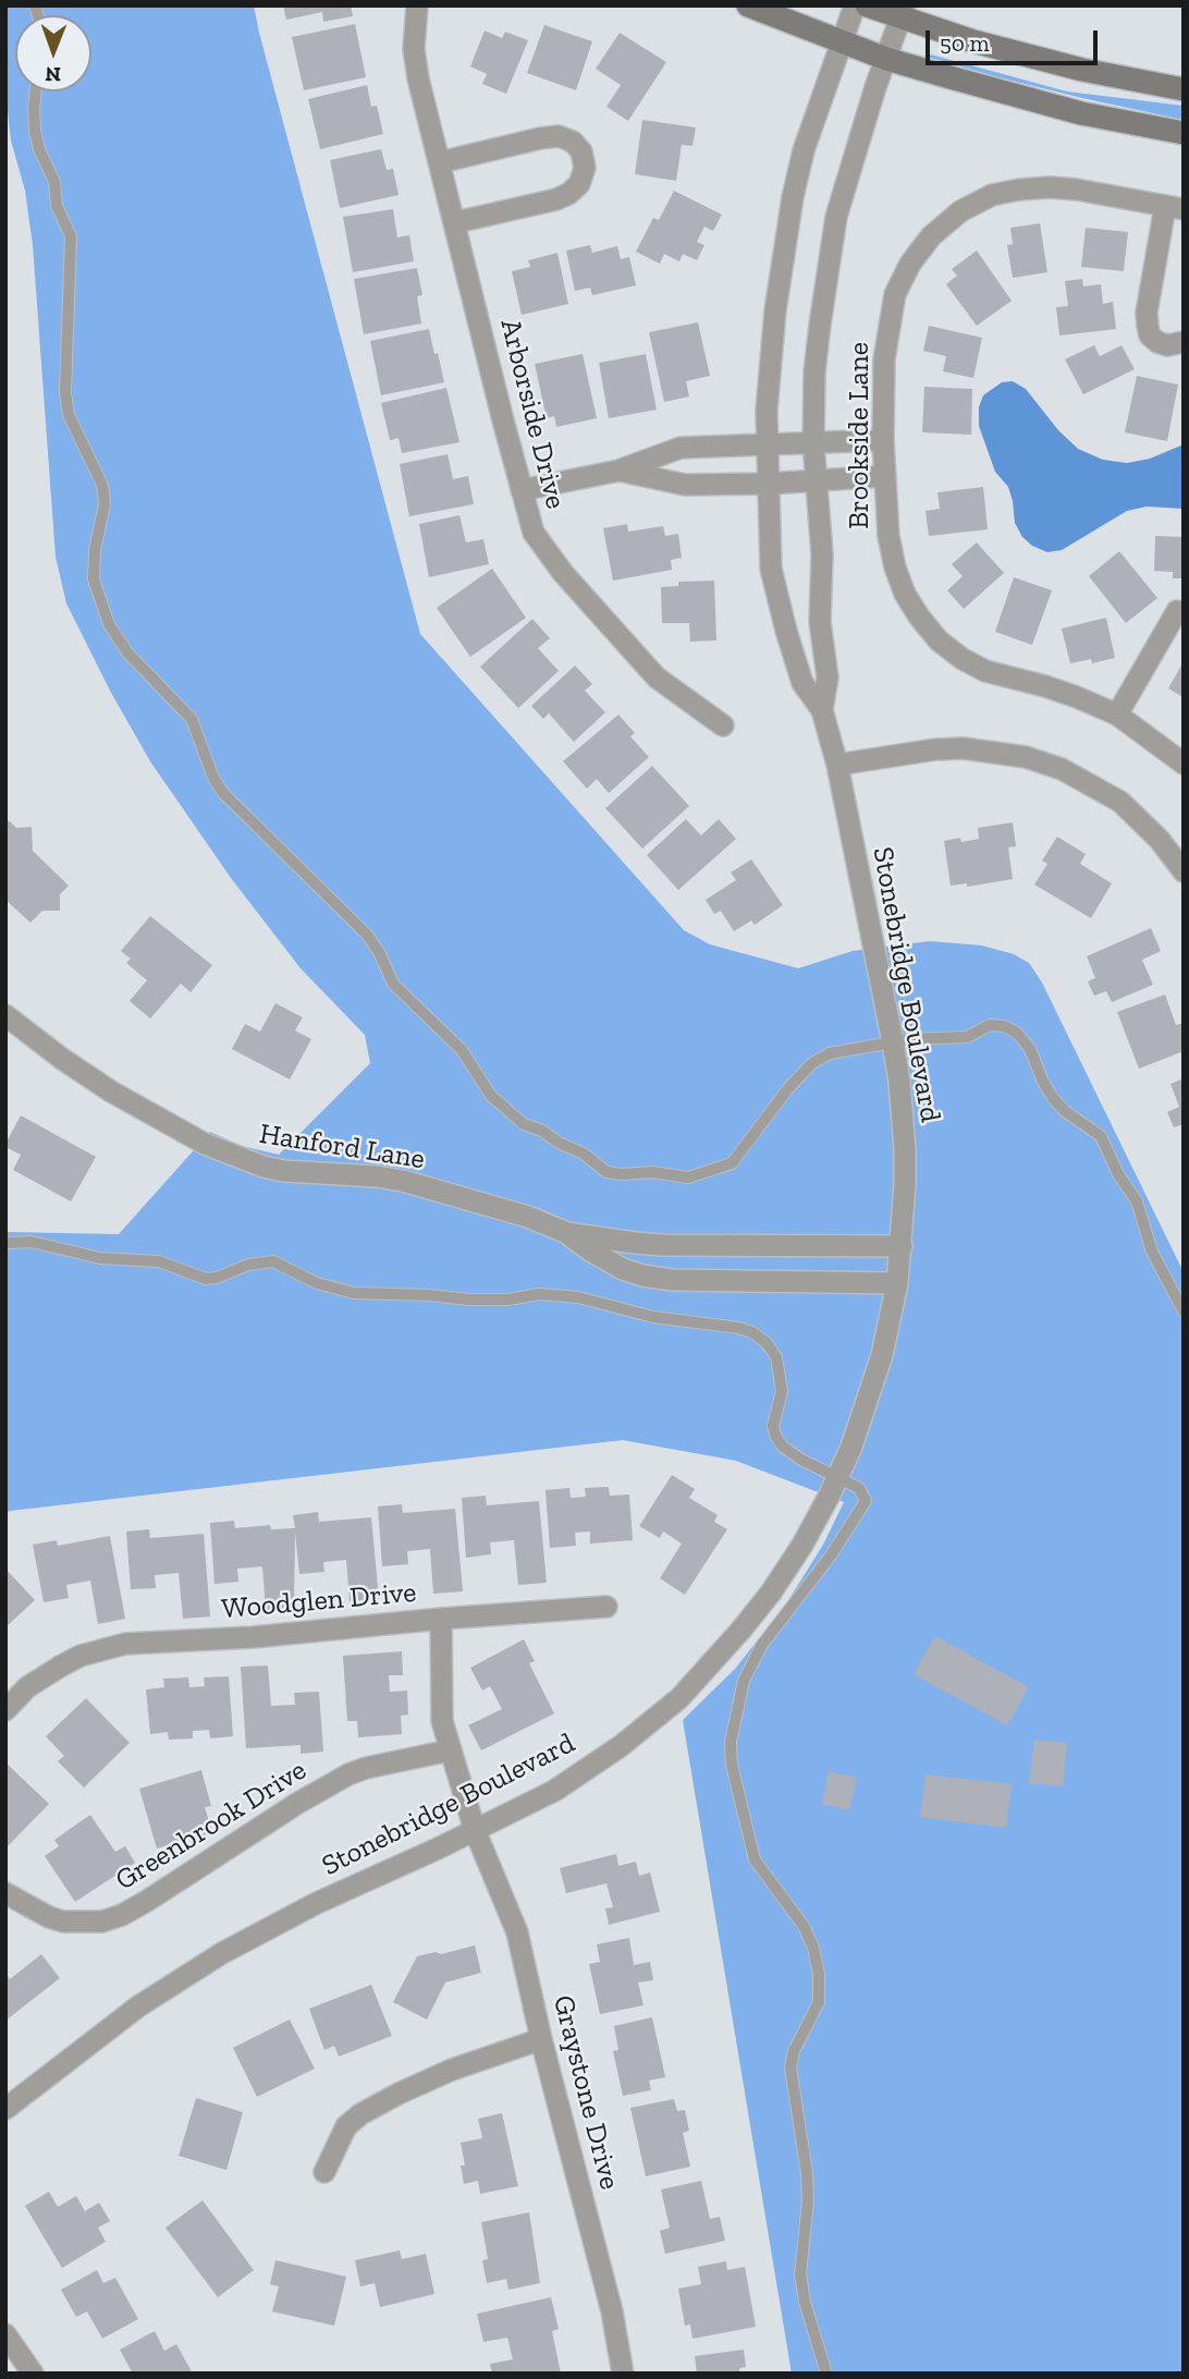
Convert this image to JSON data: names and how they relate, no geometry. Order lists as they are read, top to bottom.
{
  "streets": {
    "street": [
      "Arborside Drive",
      "Brookside Lane",
      "Stonebridge Boulevard",
      "Hanford Lane",
      "Woodglen Drive",
      "Greenbrook Drive",
      "Graystone Drive"
    ]
  },
  "crossings": [
    ["Stonebridge Boulevard", "Hanford Lane"],
    ["Stonebridge Boulevard", "Woodglen Drive"],
    ["Stonebridge Boulevard", "Graystone Drive"],
    ["Woodglen Drive", "Greenbrook Drive"],
    ["Woodglen Drive", "Graystone Drive"]
  ],
  "scale_bar": "50 m",
  "north": "bottom"
}
